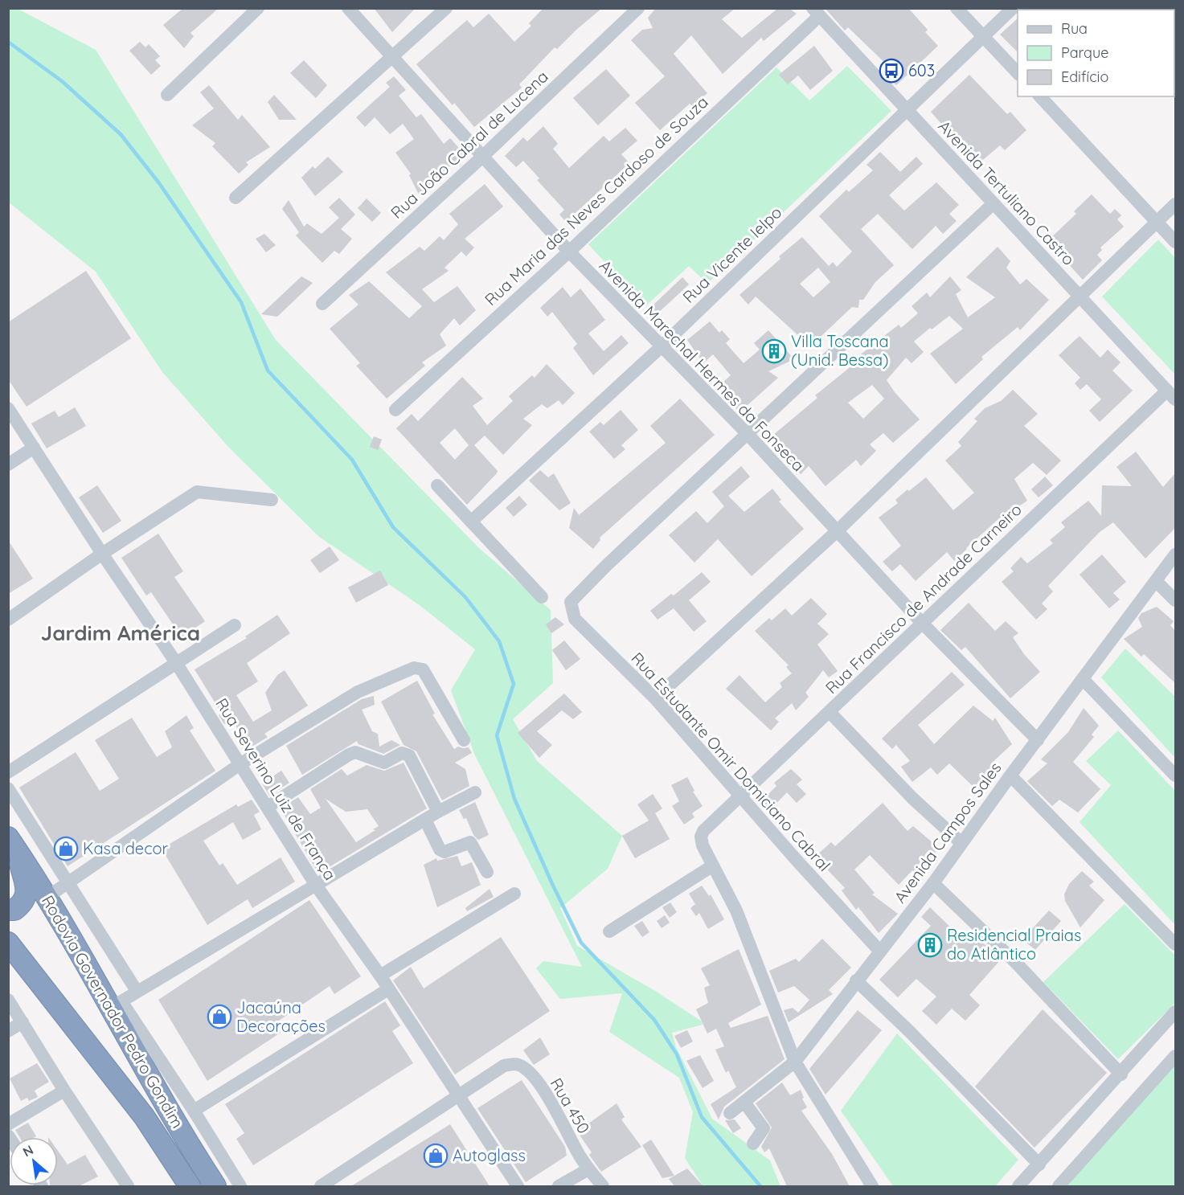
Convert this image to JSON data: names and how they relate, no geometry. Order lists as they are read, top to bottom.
{
  "streets": {
    "highway": ["Rodovia Governador Pedro Gondim"],
    "street": [
      "Rua João Cabral de Lucena",
      "Avenida Tertuliano Castro",
      "Rua Maria das Neves Cardoso de Souza",
      "Rua Vicente Ielpo",
      "Avenida Marechal Hermes da Fonseca",
      "Rua Francisco de Andrade Carneiro",
      "Rua Estudante Omir Domiciano Cabral",
      "Rua Severino Luiz de França",
      "Avenida Campos Sales",
      "Rua 450"
    ]
  },
  "crossings": [
    ["Rua João Cabral de Lucena", "Avenida Marechal Hermes da Fonseca"],
    ["Avenida Tertuliano Castro", "Rua Maria das Neves Cardoso de Souza"],
    ["Avenida Tertuliano Castro", "Rua Vicente Ielpo"],
    ["Avenida Tertuliano Castro", "Rua Francisco de Andrade Carneiro"],
    ["Rua Maria das Neves Cardoso de Souza", "Avenida Marechal Hermes da Fonseca"],
    ["Rua Vicente Ielpo", "Avenida Marechal Hermes da Fonseca"],
    ["Avenida Marechal Hermes da Fonseca", "Rua Francisco de Andrade Carneiro"],
    ["Avenida Marechal Hermes da Fonseca", "Rua Estudante Omir Domiciano Cabral"],
    ["Avenida Marechal Hermes da Fonseca", "Avenida Campos Sales"],
    ["Rua Francisco de Andrade Carneiro", "Rua Estudante Omir Domiciano Cabral"],
    ["Rua Estudante Omir Domiciano Cabral", "Avenida Campos Sales"],
    ["Rua Severino Luiz de França", "Rua 450"]
  ],
  "districts": ["Jardim América"],
  "places": {
    "bus stop": ["603"],
    "building": ["Villa Toscana (Unid. Bessa)", "Residencial Praias do Atlântico"],
    "shop": ["Kasa decor", "Jacaúna Decorações", "Autoglass"]
  },
  "legend": ["Rua", "Parque", "Edifício"],
  "north": "top left"
}
